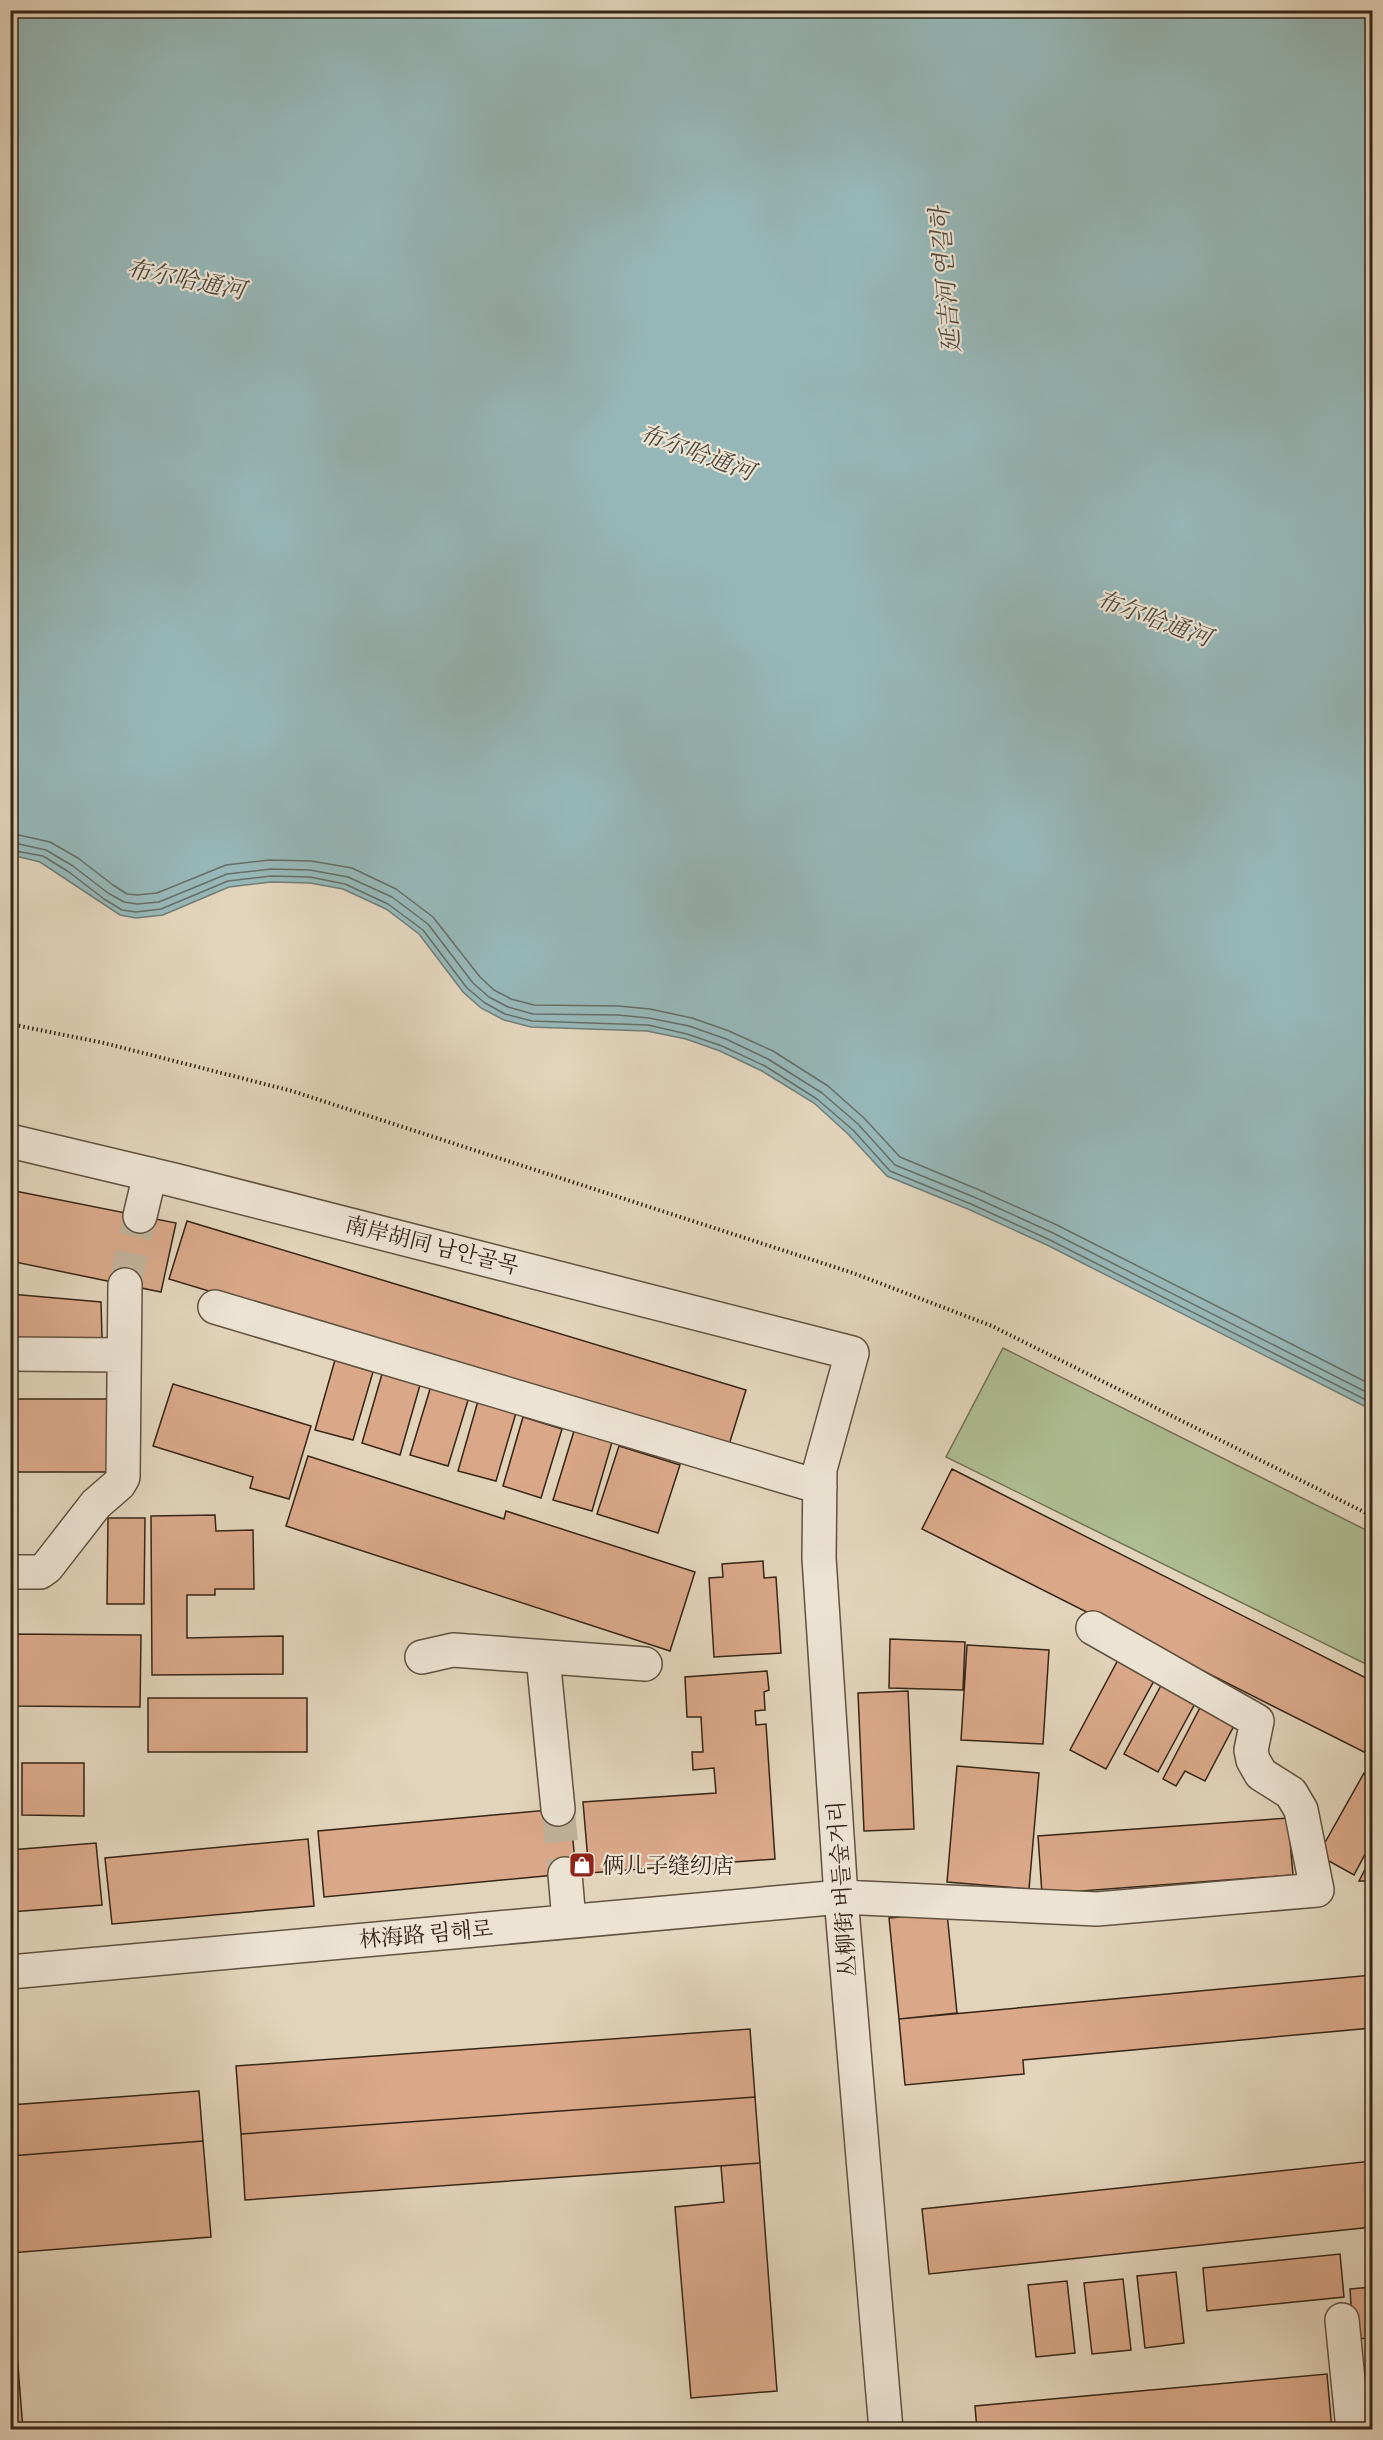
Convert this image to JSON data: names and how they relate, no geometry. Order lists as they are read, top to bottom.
{
  "streets": {
    "street": ["南岸胡同 남안골목", "丛柳街 버들숲거리", "林海路 림해로"]
  },
  "crossings": [
    ["南岸胡同 남안골목", "丛柳街 버들숲거리"],
    ["丛柳街 버들숲거리", "林海路 림해로"]
  ],
  "water": ["布尔哈通河", "延吉河 연길하"],
  "places": {
    "shop": ["俩儿子缝纫店"]
  }
}
